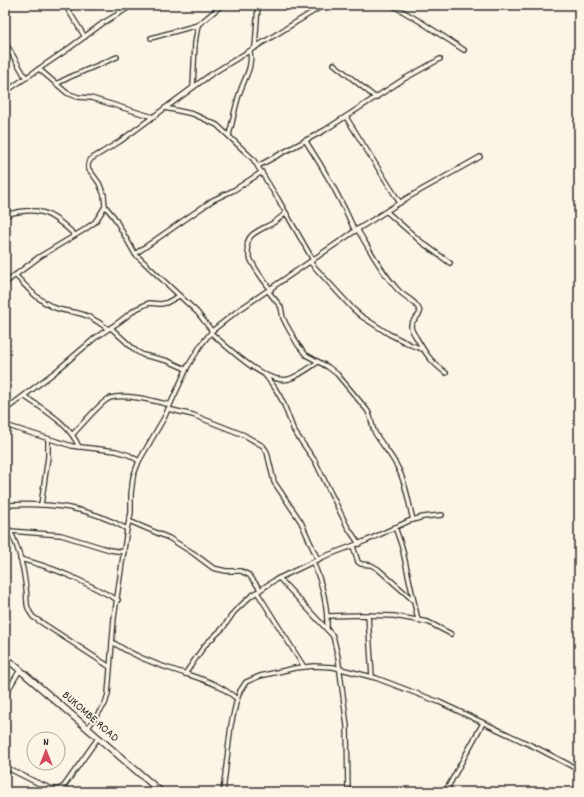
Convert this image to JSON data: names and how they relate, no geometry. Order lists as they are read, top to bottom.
{
  "streets": {
    "main road": ["BUKOMBE ROAD"]
  },
  "north": "top"
}
